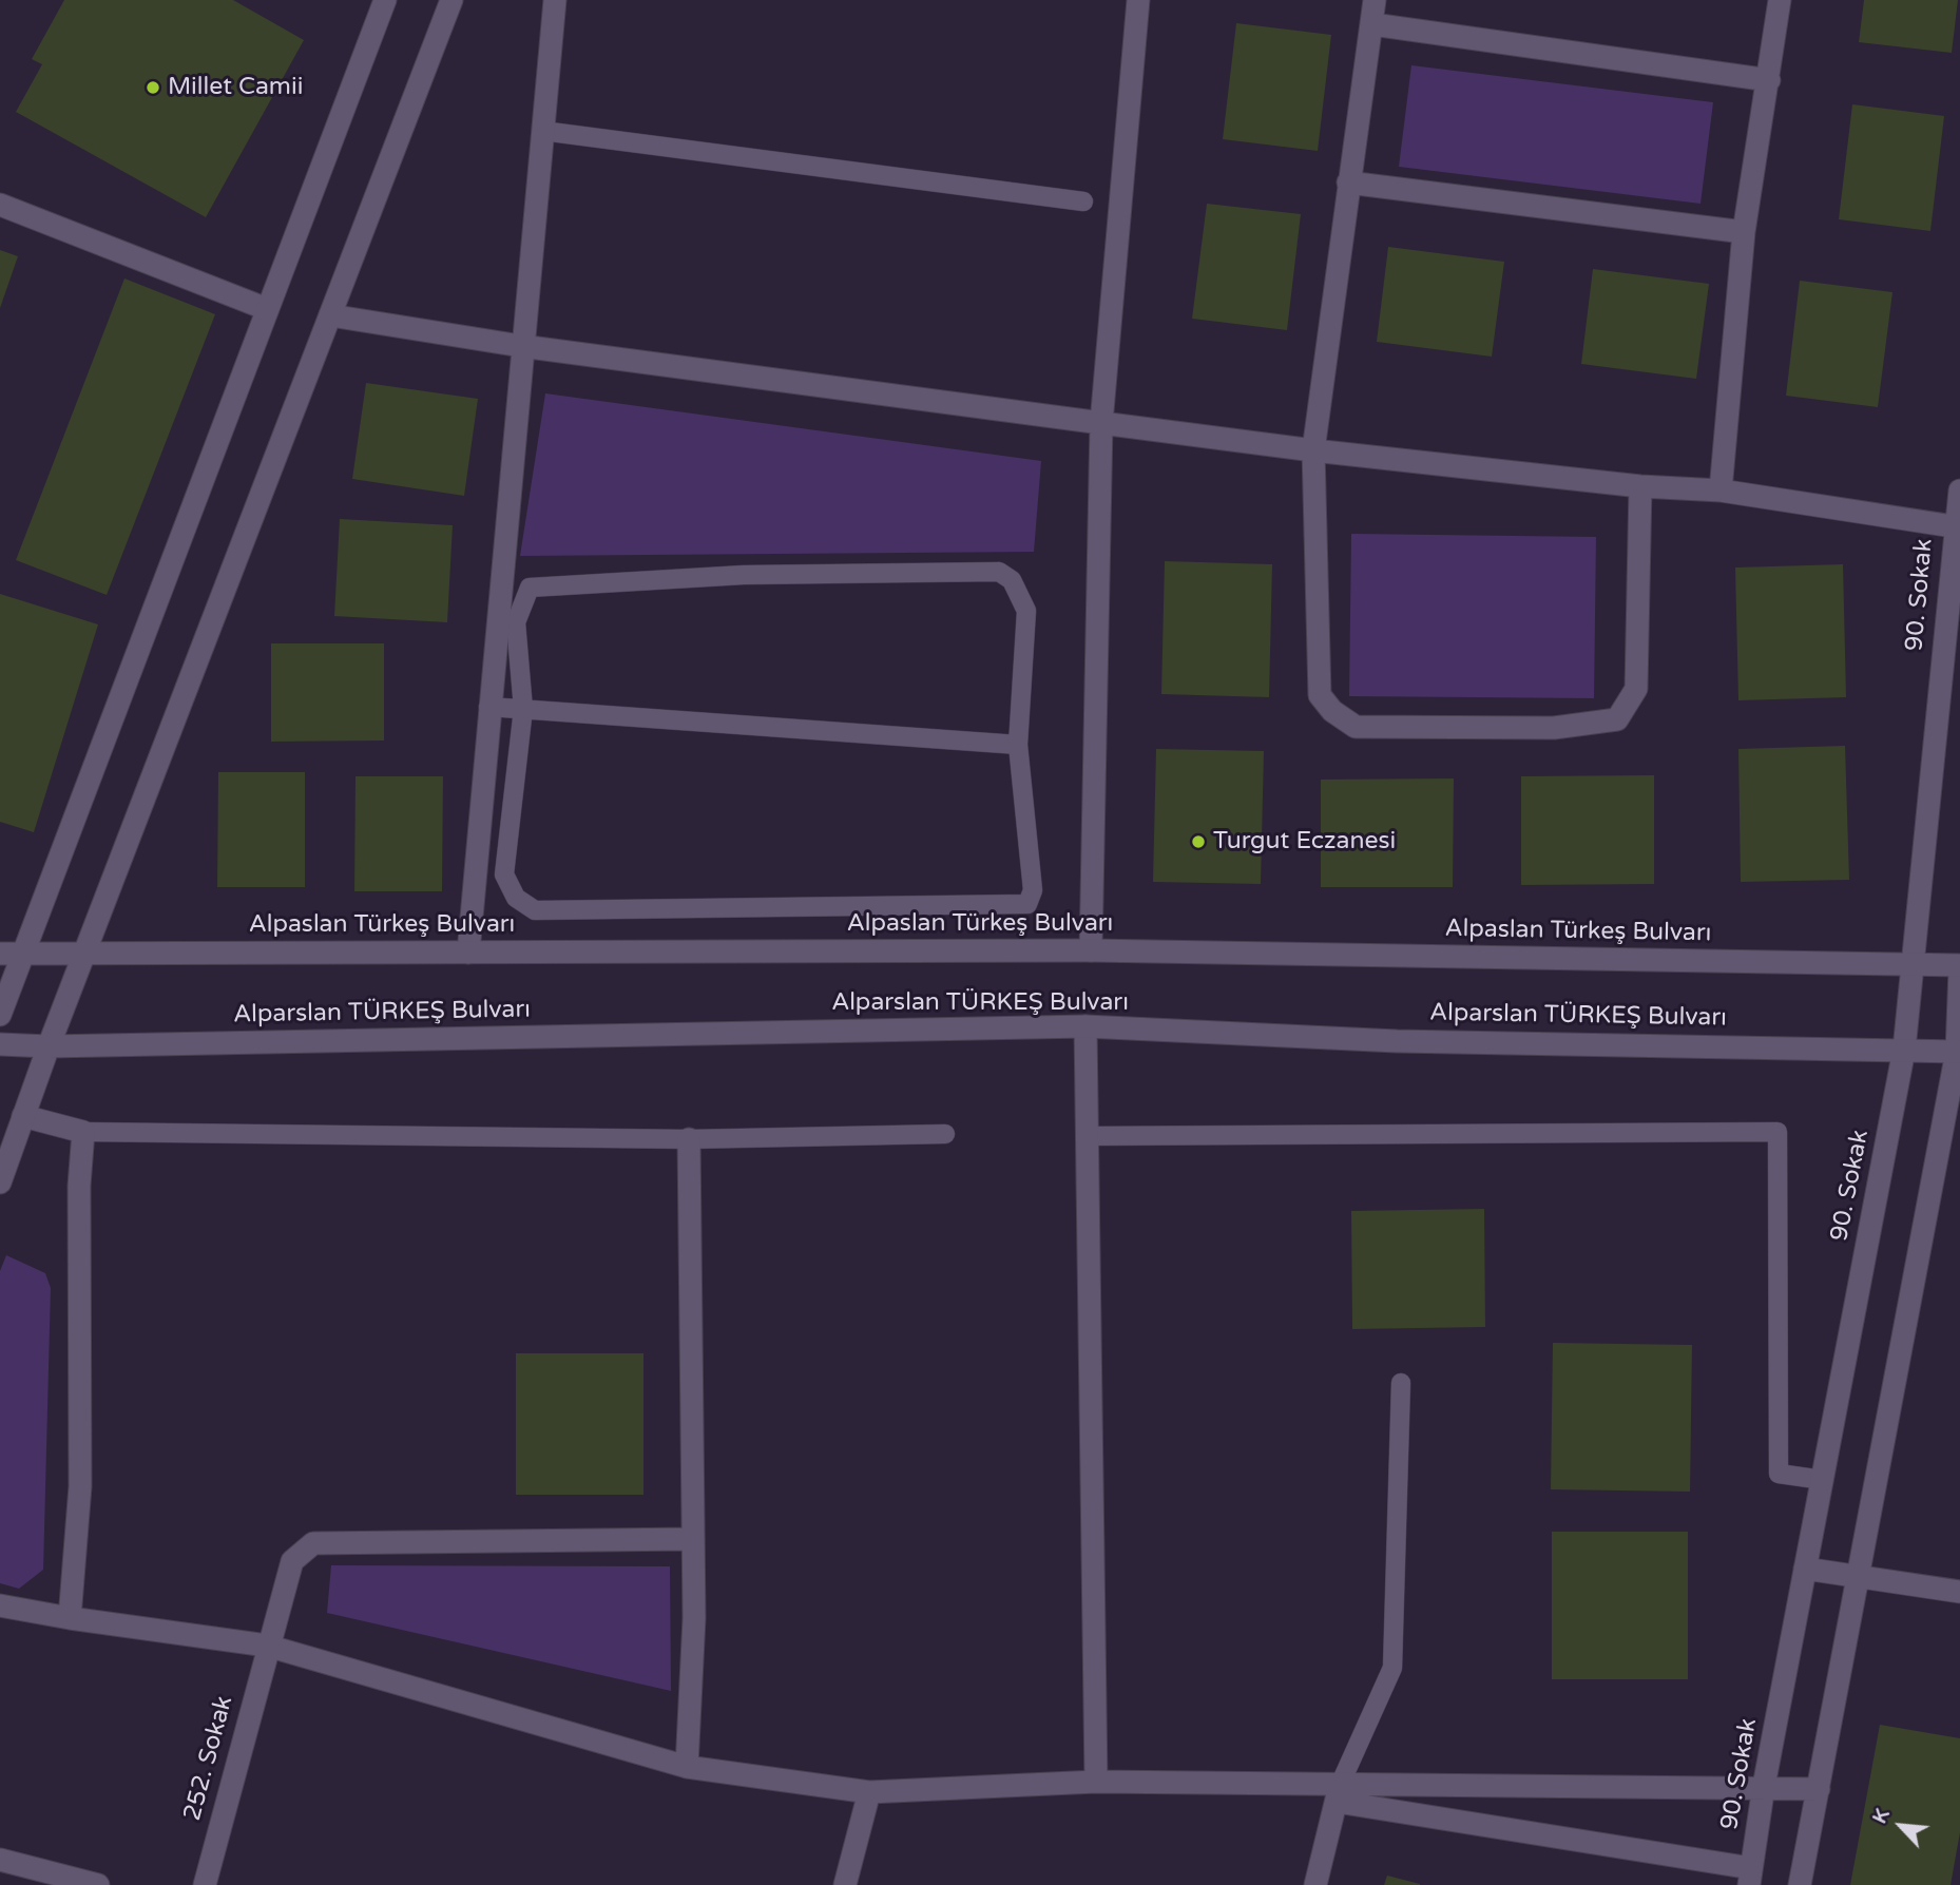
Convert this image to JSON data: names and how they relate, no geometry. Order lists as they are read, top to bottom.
{
  "streets": {
    "street": [
      "90. Sokak",
      "Alpaslan Türkeş Bulvarı",
      "Alparslan TÜRKEŞ Bulvarı",
      "252. Sokak"
    ]
  },
  "crossings": [
    ["90. Sokak", "Alpaslan Türkeş Bulvarı"],
    ["90. Sokak", "Alparslan TÜRKEŞ Bulvarı"]
  ],
  "places": ["Millet Camii", "Turgut Eczanesi"],
  "north": "top left"
}
